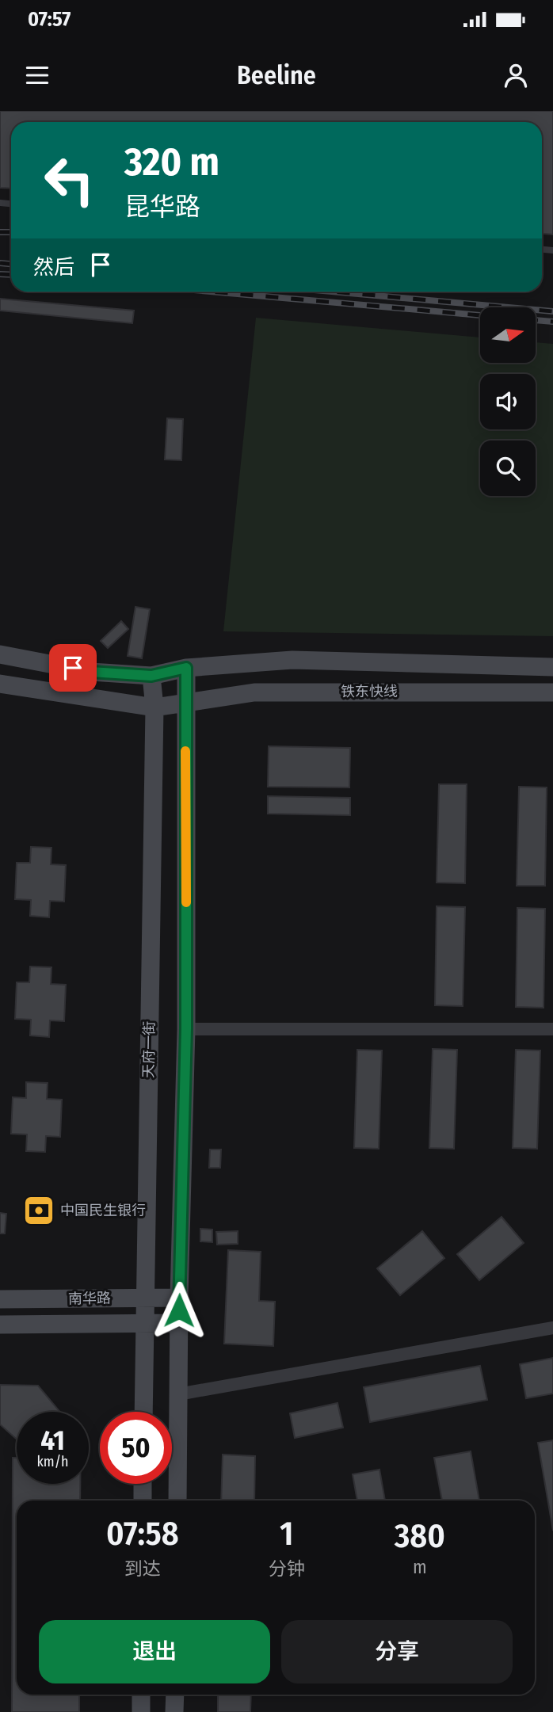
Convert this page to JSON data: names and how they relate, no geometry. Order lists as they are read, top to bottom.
{
  "streets": {
    "main road": ["铁东快线", "天府一街", "南华路"]
  },
  "crossings": [
    ["铁东快线", "天府一街"],
    ["天府一街", "南华路"]
  ],
  "places": {
    "bank": ["中国民生银行"]
  },
  "north": "right",
  "page": {
    "status": "07:57",
    "header": "Beeline",
    "turn": ["320 m", "昆华路"],
    "then": "然后",
    "speed": "41 km/h",
    "limit": "50",
    "eta": [
      "07:58",
      "到达",
      "1",
      "分钟",
      "380",
      "m"
    ],
    "buttons": ["退出", "分享"]
  }
}
